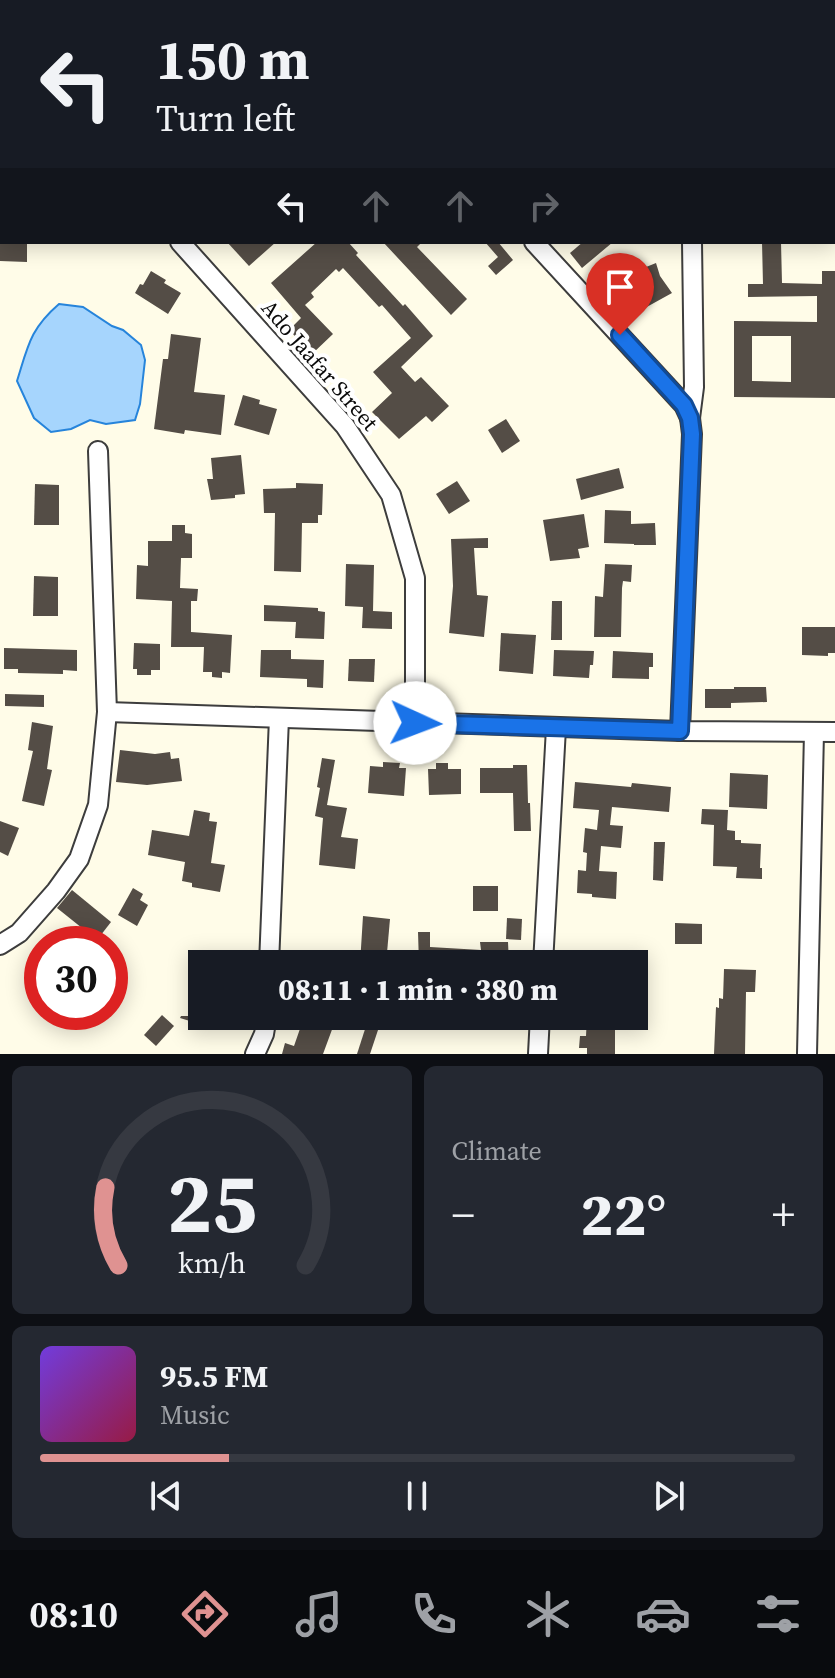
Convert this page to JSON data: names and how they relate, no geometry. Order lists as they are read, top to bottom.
{
  "streets": {
    "street": ["Ado Jaafar Street"]
  },
  "page": {
    "turn": ["150 m", "Turn left"],
    "limit": "30",
    "trip": "08:11 · 1 min · 380 m",
    "tile": "Climate",
    "heat": ["−", "22°", "+"],
    "song": ["95.5 FM", "Music"],
    "tabs": "08:10",
    "gauge": ["25", "km/h"]
  }
}
